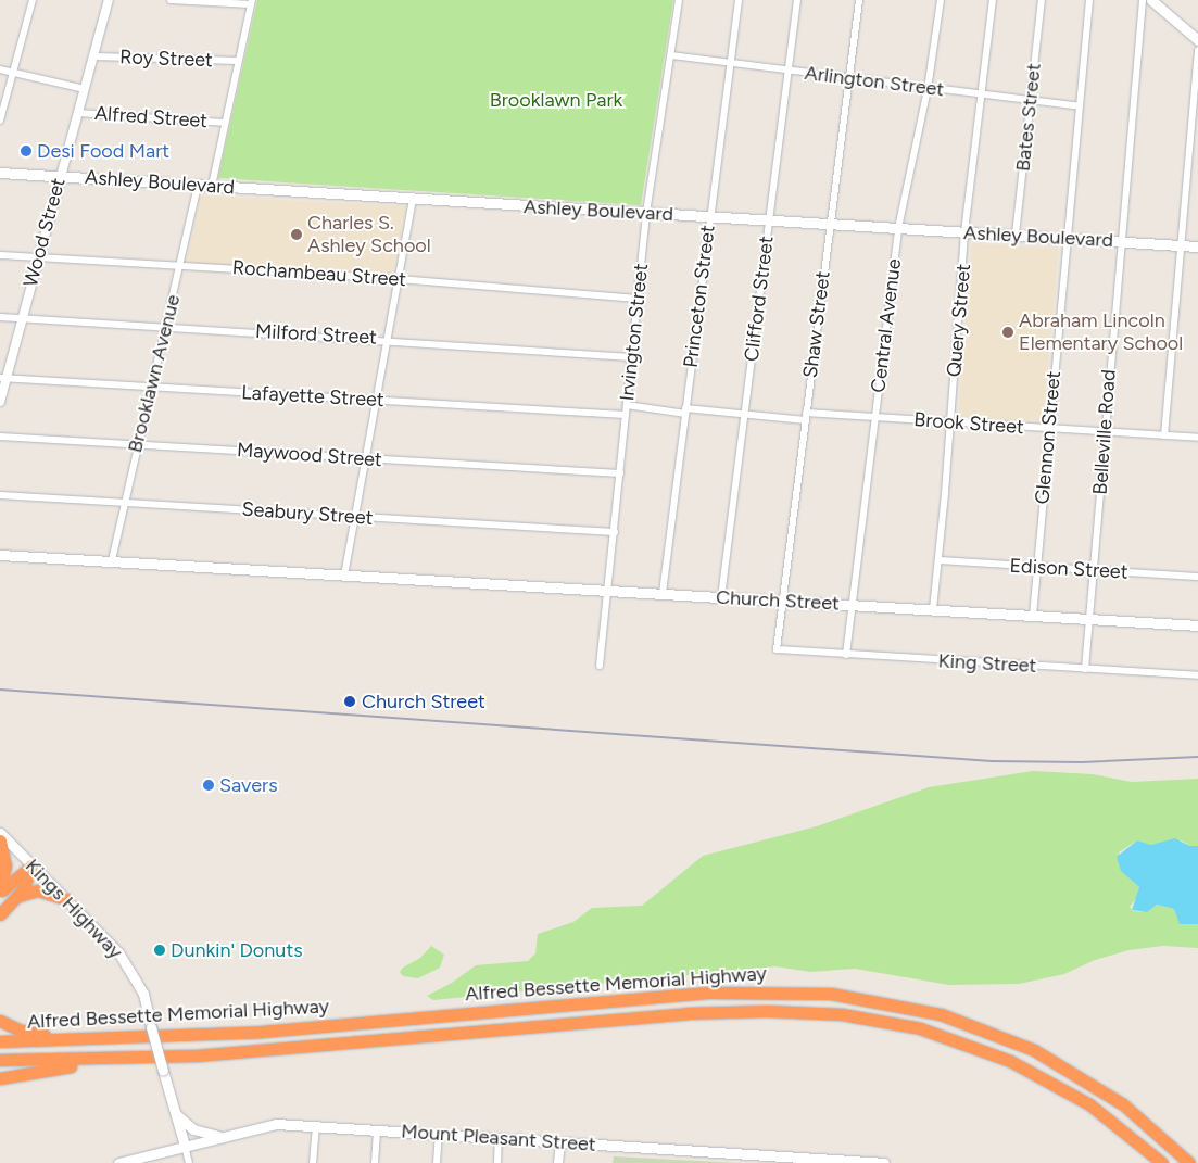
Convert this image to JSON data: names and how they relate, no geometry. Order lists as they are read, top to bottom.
{
  "streets": {
    "highway": ["Alfred Bessette Memorial Highway"],
    "main road": [
      "Ashley Boulevard",
      "Church Street",
      "Kings Highway",
      "Mount Pleasant Street"
    ],
    "street": [
      "Roy Street",
      "Arlington Street",
      "Alfred Street",
      "Bates Street",
      "Wood Street",
      "Rochambeau Street",
      "Princeton Street",
      "Clifford Street",
      "Query Street",
      "Shaw Street",
      "Central Avenue",
      "Irvington Street",
      "Milford Street",
      "Brooklawn Avenue",
      "Lafayette Street",
      "Brook Street",
      "Belleville Road",
      "Glennon Street",
      "Maywood Street",
      "Seabury Street",
      "Edison Street",
      "King Street"
    ]
  },
  "crossings": [
    ["Roy Street", "Wood Street"],
    ["Arlington Street", "Bates Street"],
    ["Arlington Street", "Princeton Street"],
    ["Arlington Street", "Clifford Street"],
    ["Arlington Street", "Query Street"],
    ["Arlington Street", "Shaw Street"],
    ["Arlington Street", "Central Avenue"],
    ["Arlington Street", "Irvington Street"],
    ["Arlington Street", "Glennon Street"],
    ["Alfred Street", "Wood Street"],
    ["Bates Street", "Ashley Boulevard"],
    ["Ashley Boulevard", "Wood Street"],
    ["Ashley Boulevard", "Princeton Street"],
    ["Ashley Boulevard", "Clifford Street"],
    ["Ashley Boulevard", "Query Street"],
    ["Ashley Boulevard", "Shaw Street"],
    ["Ashley Boulevard", "Central Avenue"],
    ["Ashley Boulevard", "Irvington Street"],
    ["Ashley Boulevard", "Brooklawn Avenue"],
    ["Ashley Boulevard", "Belleville Road"],
    ["Ashley Boulevard", "Glennon Street"],
    ["Wood Street", "Rochambeau Street"],
    ["Wood Street", "Milford Street"],
    ["Wood Street", "Lafayette Street"],
    ["Rochambeau Street", "Irvington Street"],
    ["Rochambeau Street", "Brooklawn Avenue"],
    ["Princeton Street", "Brook Street"],
    ["Princeton Street", "Church Street"],
    ["Clifford Street", "Brook Street"],
    ["Clifford Street", "Church Street"],
    ["Query Street", "Brook Street"],
    ["Query Street", "Edison Street"],
    ["Query Street", "Church Street"],
    ["Shaw Street", "Brook Street"],
    ["Shaw Street", "Church Street"],
    ["Shaw Street", "King Street"],
    ["Central Avenue", "Brook Street"],
    ["Central Avenue", "Church Street"],
    ["Central Avenue", "King Street"],
    ["Irvington Street", "Milford Street"],
    ["Irvington Street", "Lafayette Street"],
    ["Irvington Street", "Brook Street"],
    ["Irvington Street", "Maywood Street"],
    ["Irvington Street", "Seabury Street"],
    ["Irvington Street", "Church Street"],
    ["Milford Street", "Brooklawn Avenue"],
    ["Brooklawn Avenue", "Lafayette Street"],
    ["Brooklawn Avenue", "Maywood Street"],
    ["Brooklawn Avenue", "Seabury Street"],
    ["Brooklawn Avenue", "Church Street"],
    ["Brook Street", "Belleville Road"],
    ["Brook Street", "Glennon Street"],
    ["Belleville Road", "Edison Street"],
    ["Belleville Road", "Church Street"],
    ["Belleville Road", "King Street"],
    ["Glennon Street", "Edison Street"],
    ["Glennon Street", "Church Street"],
    ["Kings Highway", "Mount Pleasant Street"]
  ],
  "parks": ["Brooklawn Park"],
  "places": [
    "Desi Food Mart",
    "Charles S. Ashley School",
    "Abraham Lincoln Elementary School",
    "Church Street",
    "Savers",
    "Dunkin' Donuts"
  ]
}
